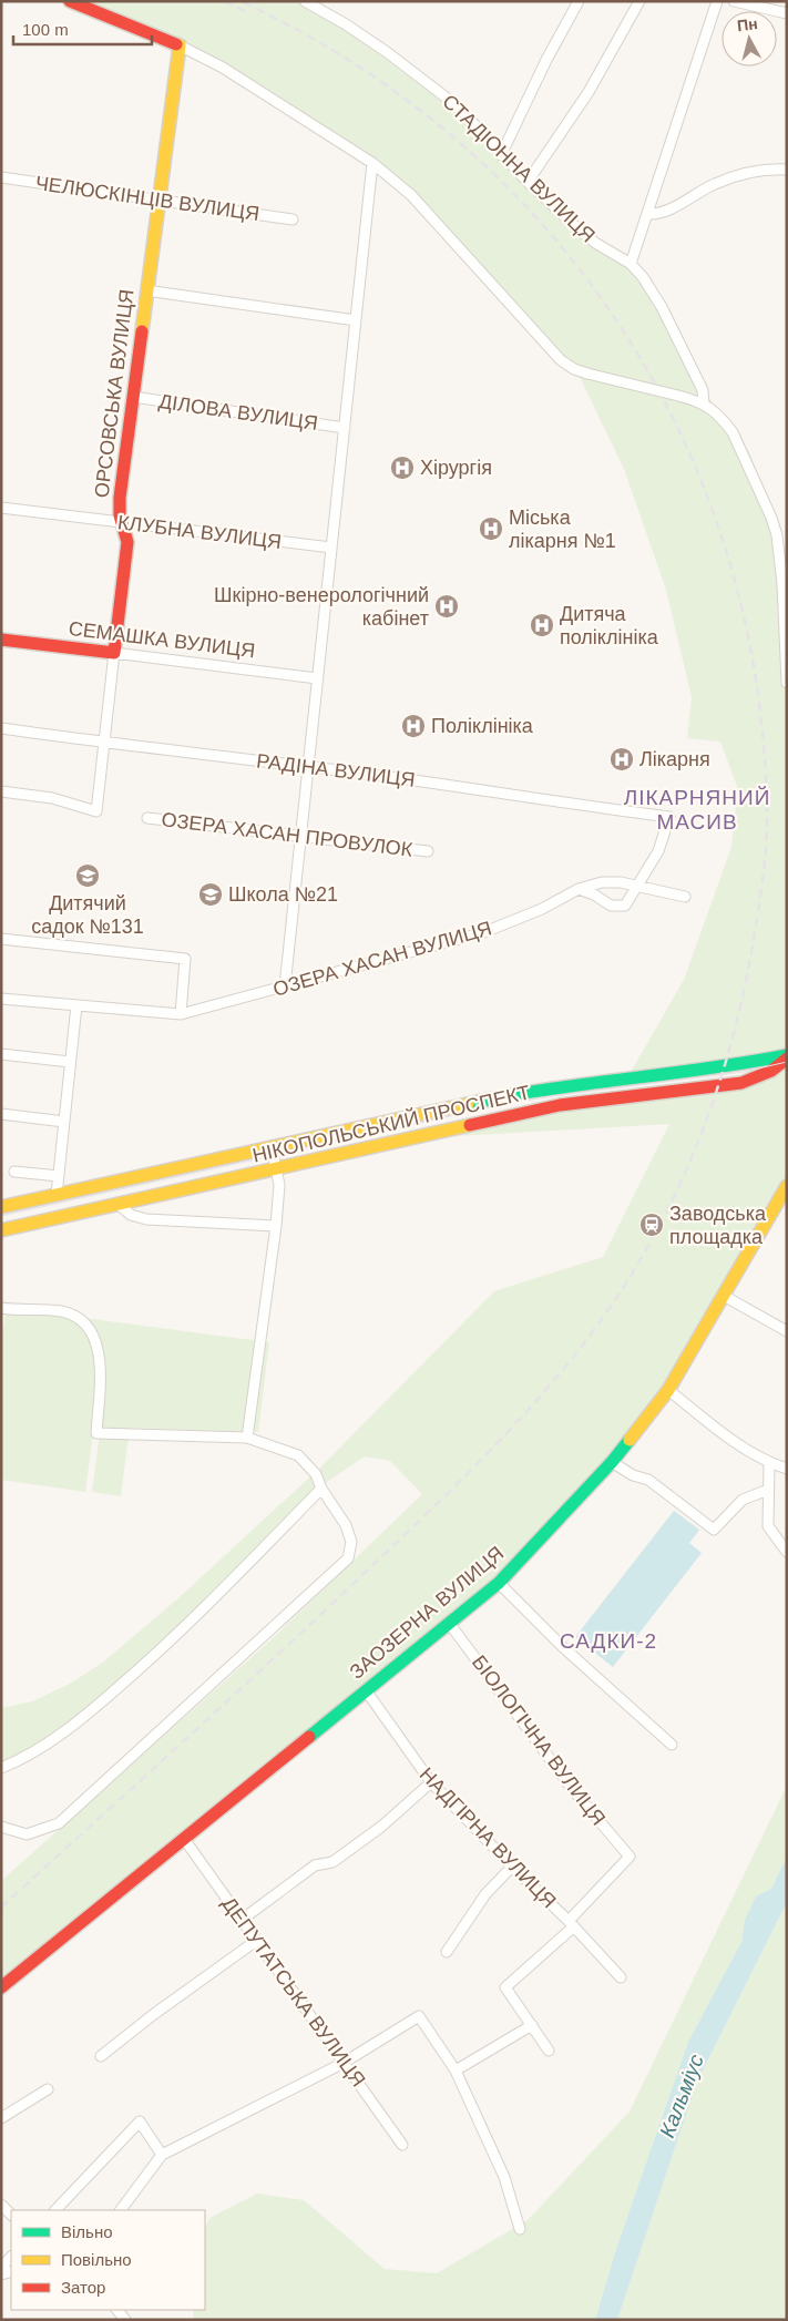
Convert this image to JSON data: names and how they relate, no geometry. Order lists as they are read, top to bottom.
{
  "streets": {
    "street": [
      "СТАДІОННА ВУЛИЦЯ",
      "ЧЕЛЮСКІНЦІВ ВУЛИЦЯ",
      "ОРСОВСЬКА ВУЛИЦЯ",
      "ДІЛОВА ВУЛИЦЯ",
      "КЛУБНА ВУЛИЦЯ",
      "СЕМАШКА ВУЛИЦЯ",
      "РАДІНА ВУЛИЦЯ",
      "ОЗЕРА ХАСАН ПРОВУЛОК",
      "ОЗЕРА ХАСАН ВУЛИЦЯ",
      "НІКОПОЛЬСЬКИЙ ПРОСПЕКТ",
      "ЗАОЗЕРНА ВУЛИЦЯ",
      "БІОЛОГІЧНА ВУЛИЦЯ",
      "НАДГІРНА ВУЛИЦЯ",
      "ДЕПУТАТСЬКА ВУЛИЦЯ"
    ]
  },
  "crossings": [
    ["ЧЕЛЮСКІНЦІВ ВУЛИЦЯ", "ОРСОВСЬКА ВУЛИЦЯ"],
    ["ОРСОВСЬКА ВУЛИЦЯ", "ДІЛОВА ВУЛИЦЯ"],
    ["ОРСОВСЬКА ВУЛИЦЯ", "КЛУБНА ВУЛИЦЯ"],
    ["ОРСОВСЬКА ВУЛИЦЯ", "СЕМАШКА ВУЛИЦЯ"],
    ["ОРСОВСЬКА ВУЛИЦЯ", "РАДІНА ВУЛИЦЯ"],
    ["РАДІНА ВУЛИЦЯ", "ОЗЕРА ХАСАН ВУЛИЦЯ"],
    ["ЗАОЗЕРНА ВУЛИЦЯ", "БІОЛОГІЧНА ВУЛИЦЯ"],
    ["ЗАОЗЕРНА ВУЛИЦЯ", "НАДГІРНА ВУЛИЦЯ"],
    ["ЗАОЗЕРНА ВУЛИЦЯ", "ДЕПУТАТСЬКА ВУЛИЦЯ"],
    ["БІОЛОГІЧНА ВУЛИЦЯ", "НАДГІРНА ВУЛИЦЯ"]
  ],
  "districts": ["ЛІКАРНЯНИЙ МАСИВ", "САДКИ-2"],
  "water": ["Кальміус"],
  "places": {
    "hospital": [
      "Хірургія",
      "Міська лікарня №1",
      "Шкірно-венерологічний кабінет",
      "Дитяча поліклініка",
      "Поліклініка",
      "Лікарня"
    ],
    "school or university": ["Дитячий садок №131", "Школа №21"],
    "station": ["Заводська площадка"]
  },
  "legend": ["Вільно", "Повільно", "Затор"],
  "scale_bar": "100 m",
  "north": "top"
}
